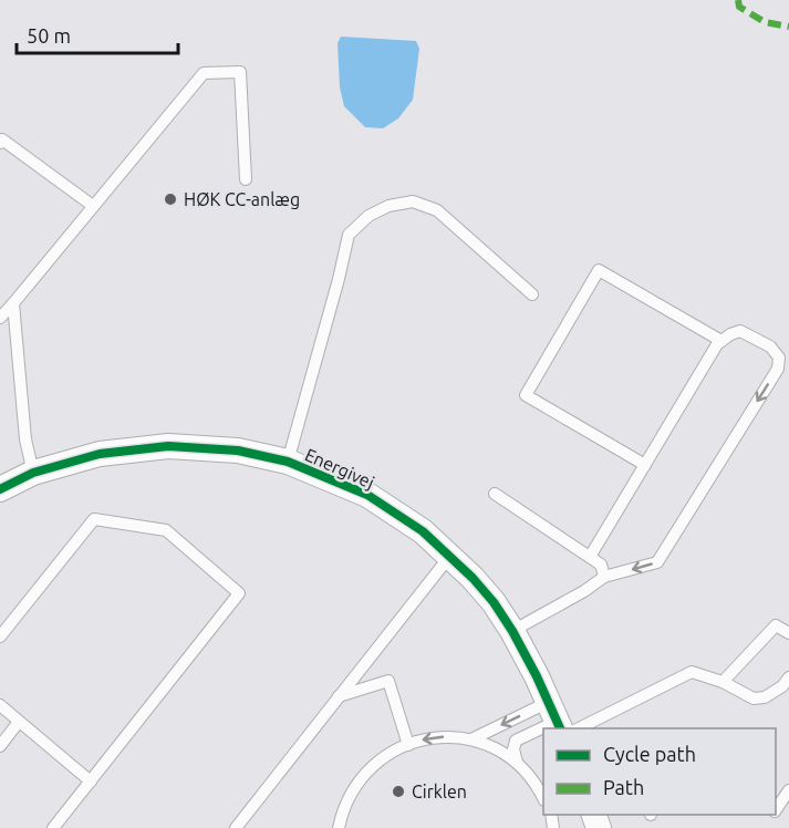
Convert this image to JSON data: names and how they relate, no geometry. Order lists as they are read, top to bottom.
{
  "streets": {
    "street": ["Energivej"]
  },
  "places": ["HØK CC-anlæg", "Cirklen"],
  "legend": ["Cycle path", "Path"],
  "scale_bar": "50 m"
}
